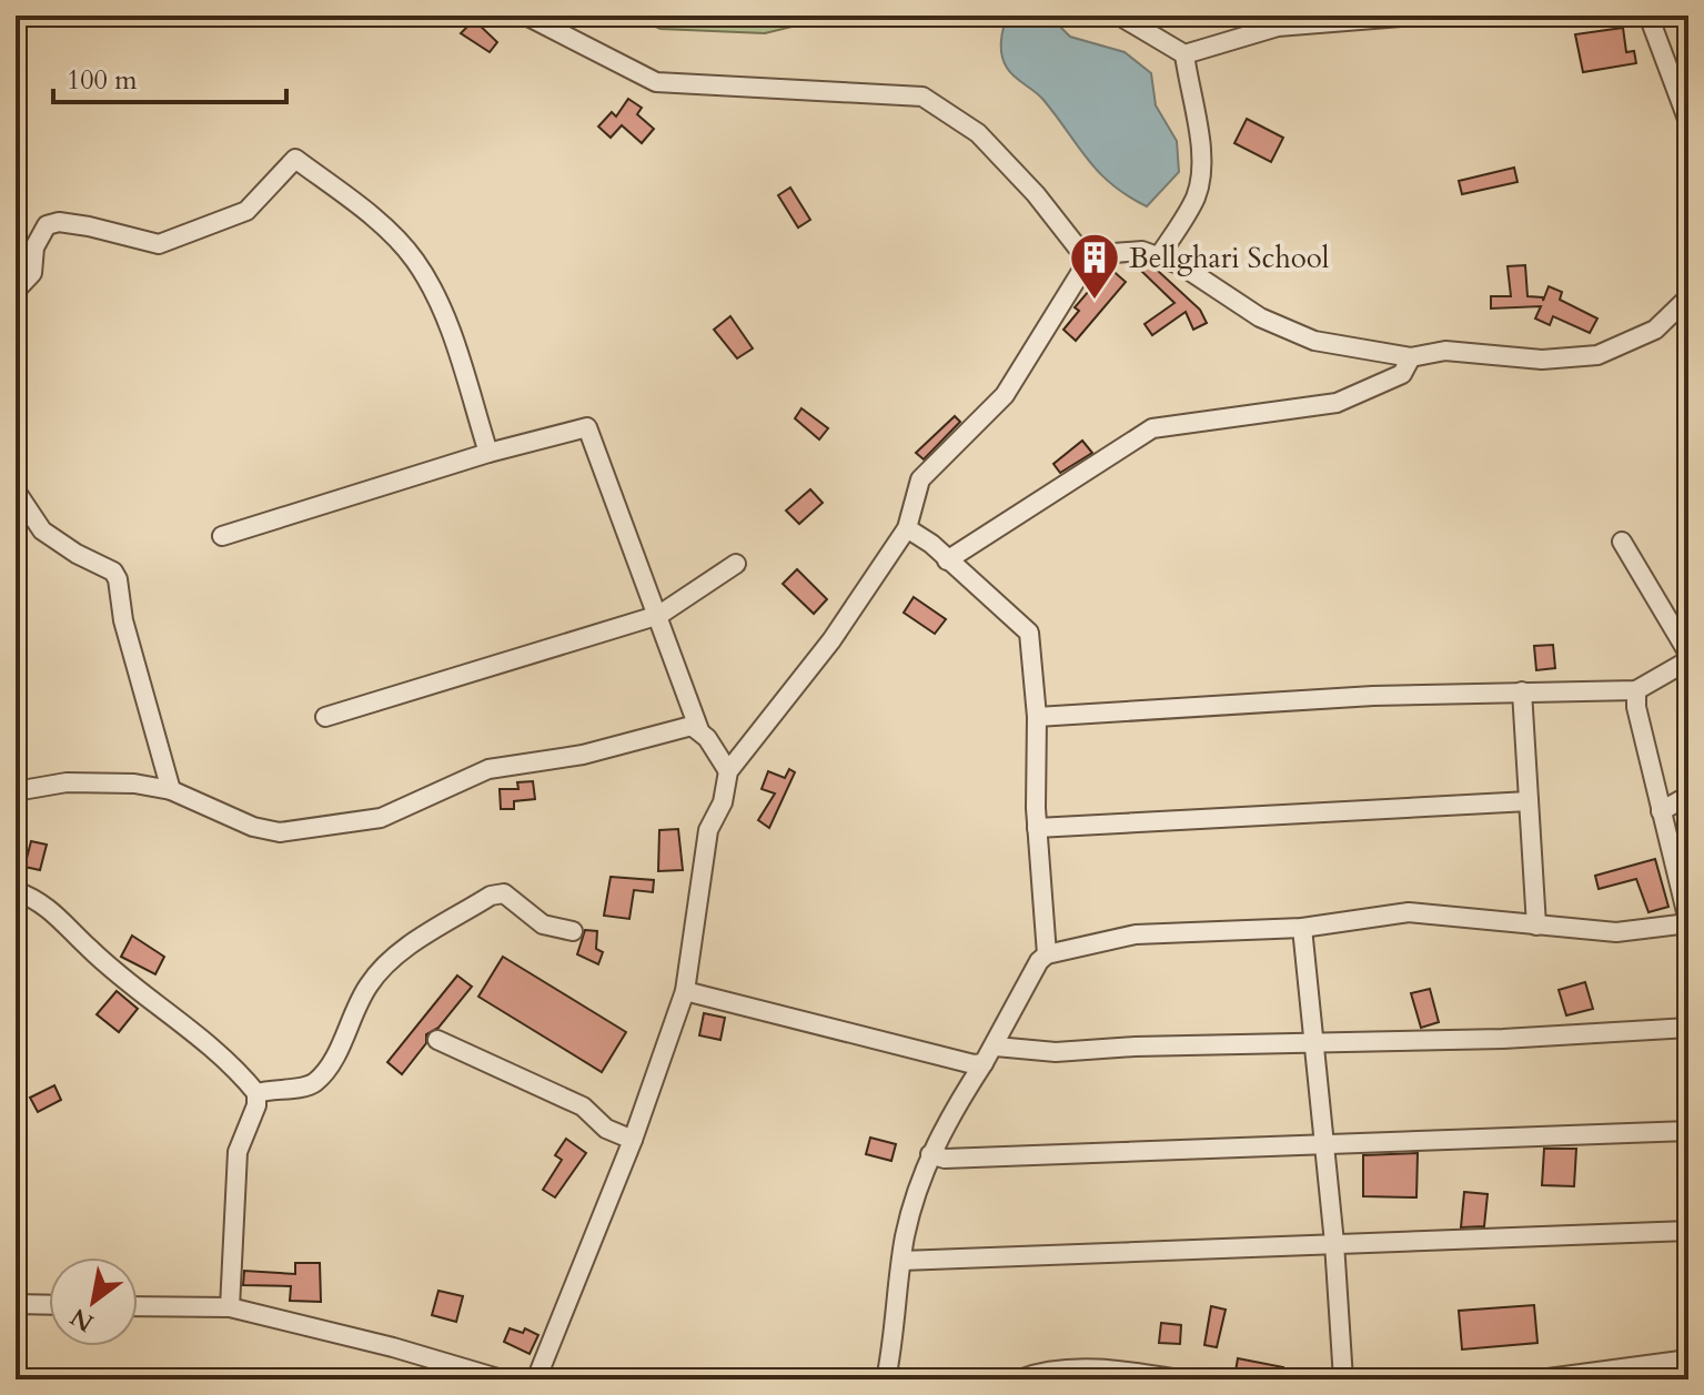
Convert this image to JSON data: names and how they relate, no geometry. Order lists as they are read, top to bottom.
{
  "places": {
    "building": ["Bellghari School"]
  },
  "scale_bar": "100 m",
  "north": "bottom left"
}
